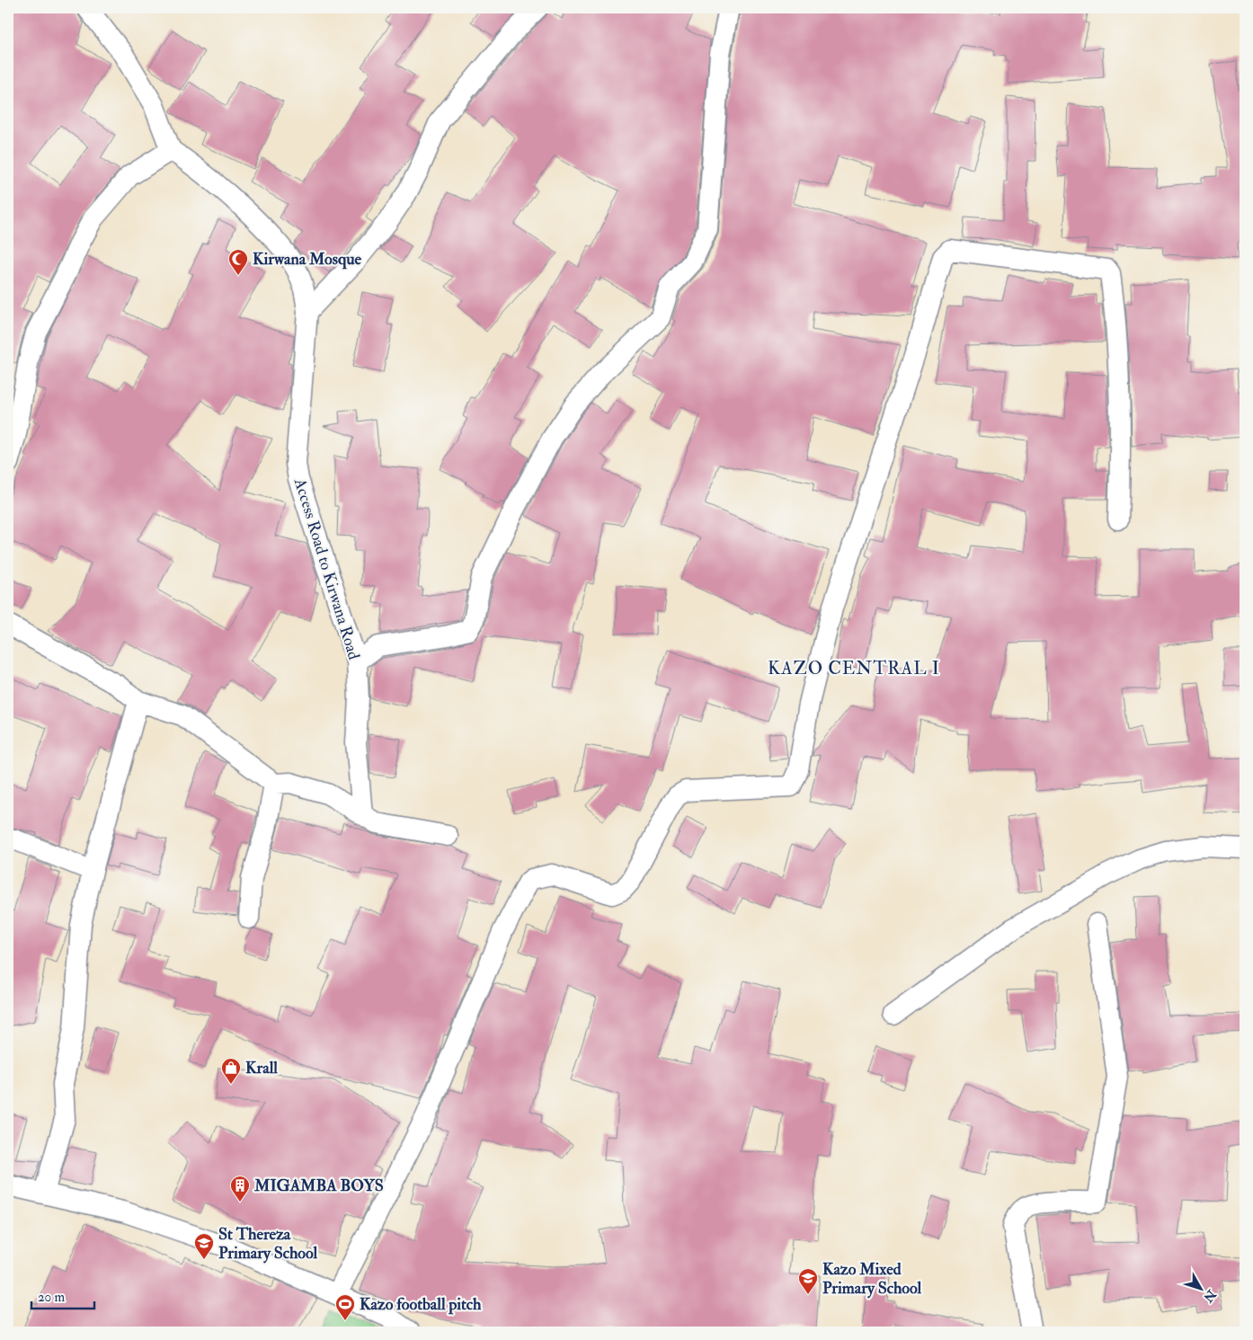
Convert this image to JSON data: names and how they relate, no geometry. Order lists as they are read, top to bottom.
{
  "streets": {
    "street": ["Access Road to Kirwana Road"]
  },
  "districts": ["KAZO CENTRAL I"],
  "places": {
    "mosque": ["Kirwana Mosque"],
    "shop": ["Krall"],
    "building": ["MIGAMBA BOYS"],
    "school or university": ["St Thereza Primary School", "Kazo Mixed Primary School"],
    "sports": ["Kazo football pitch"]
  },
  "scale_bar": "20 m",
  "north": "bottom right"
}
